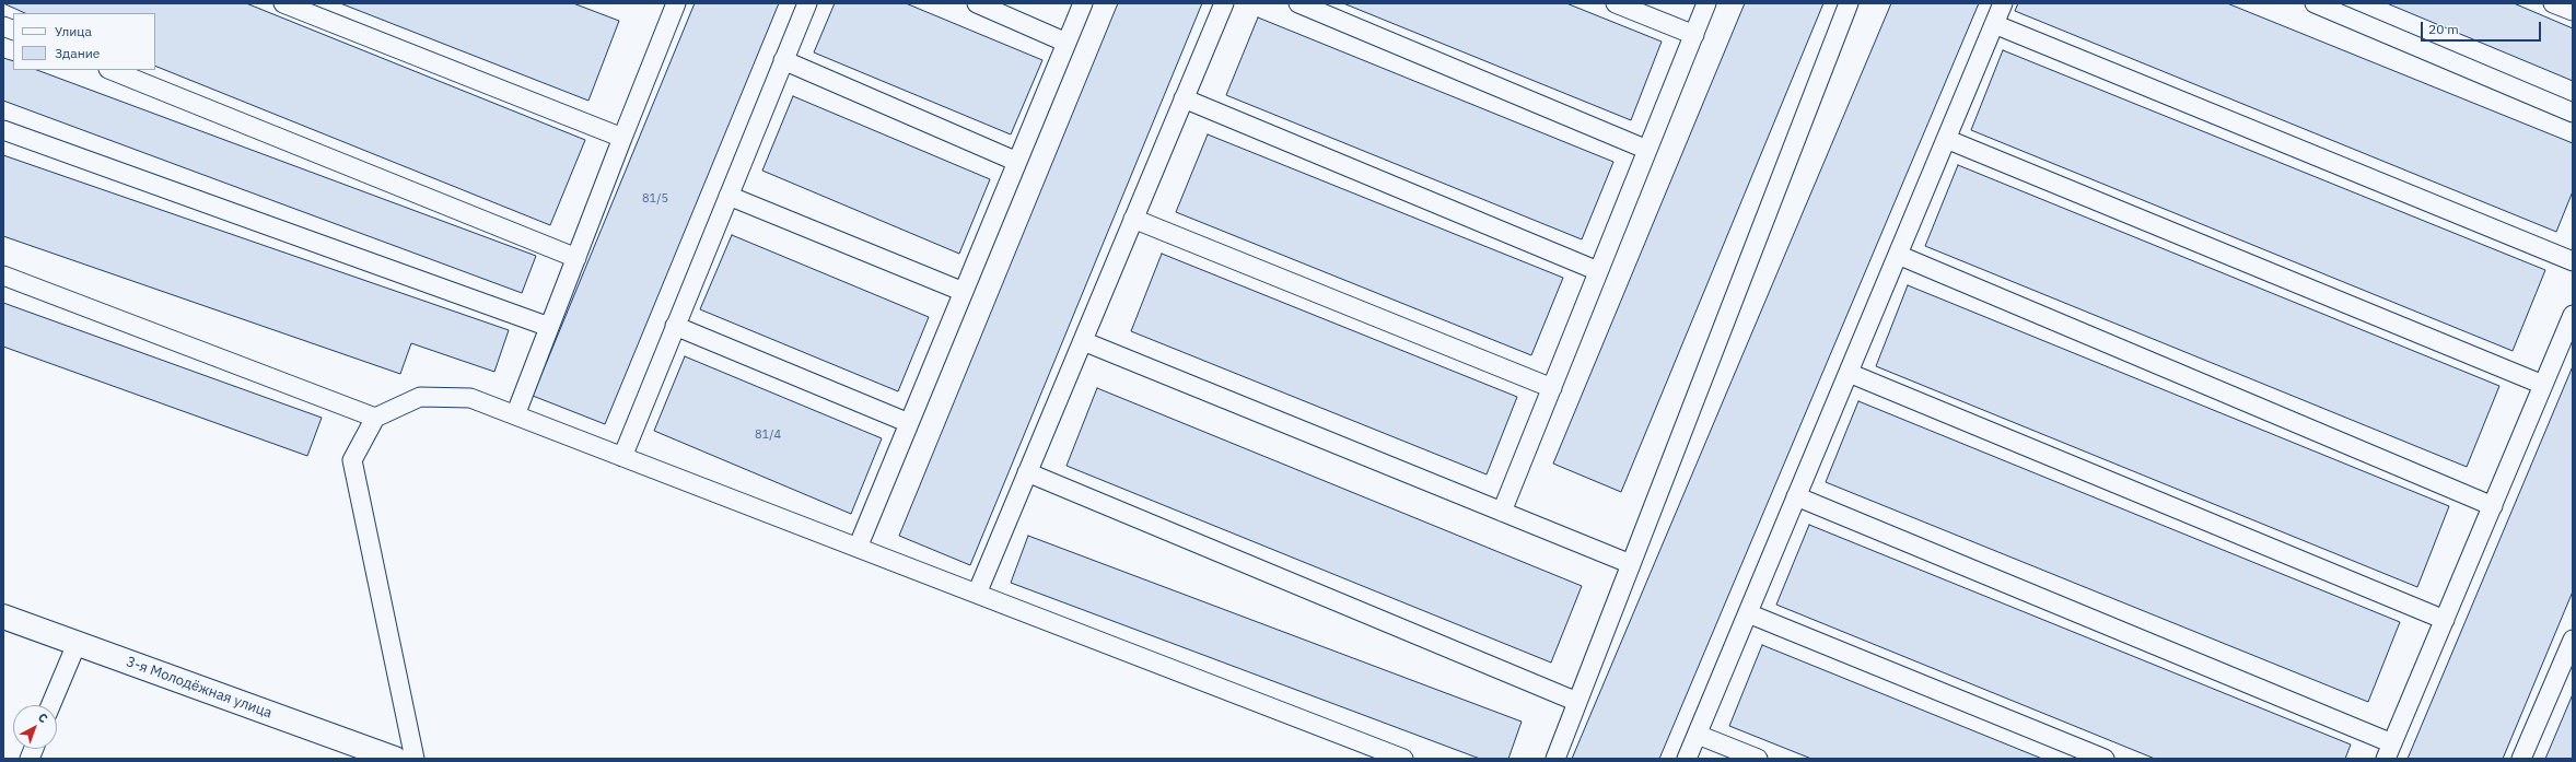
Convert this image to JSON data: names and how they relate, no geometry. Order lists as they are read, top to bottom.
{
  "streets": {
    "main road": ["3-я Молодёжная улица"]
  },
  "house_numbers": ["81/5", "81/4"],
  "legend": ["Улица", "Здание"],
  "scale_bar": "20 m",
  "north": "top right"
}
